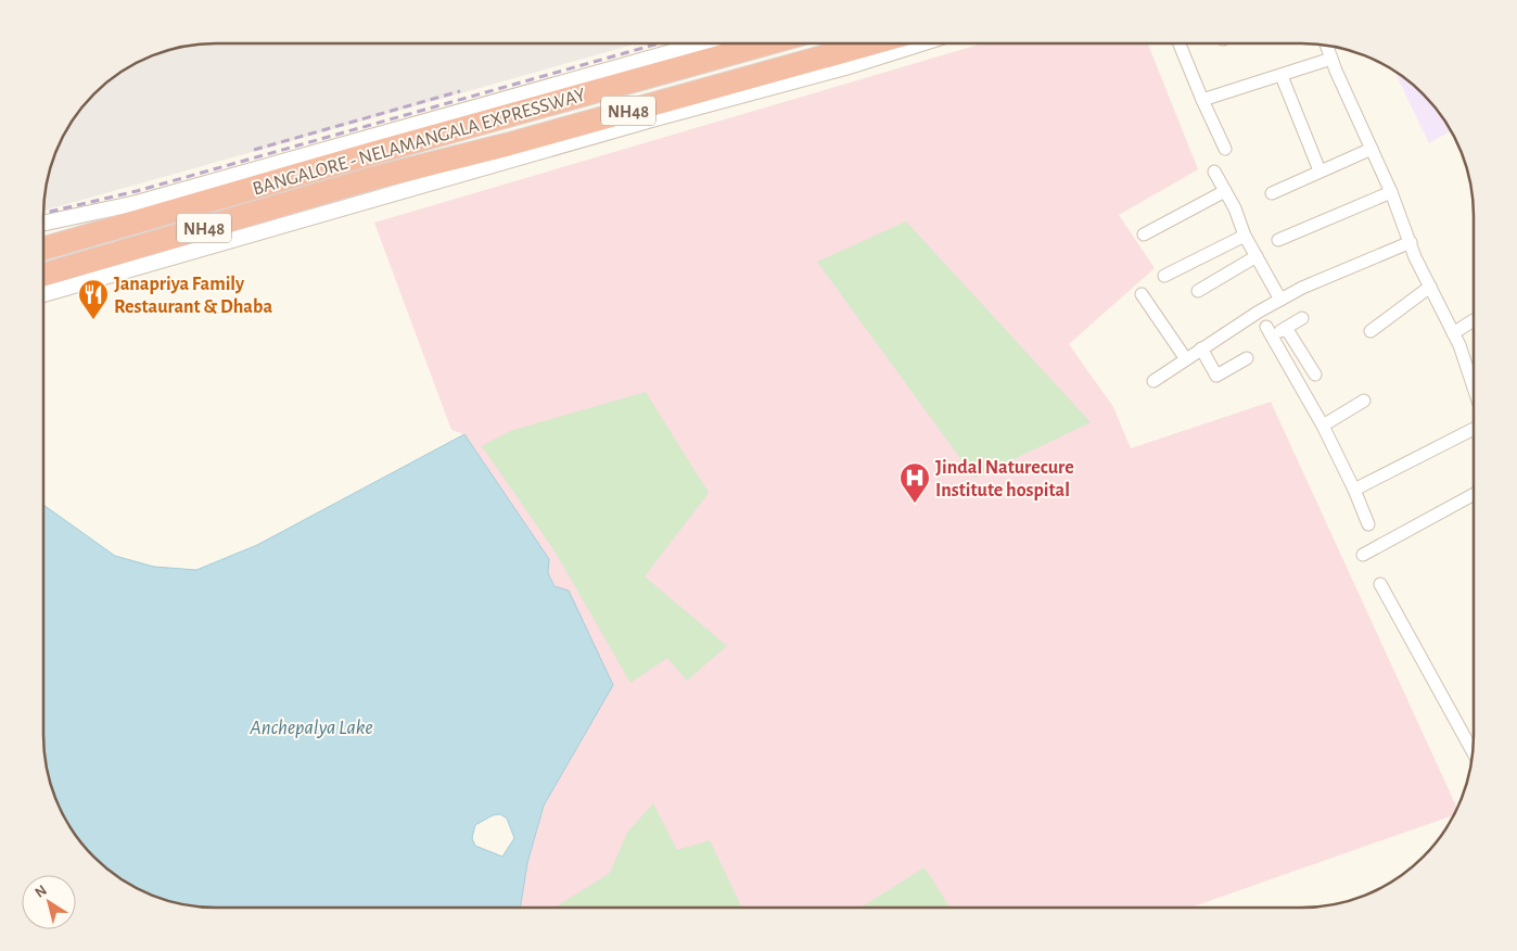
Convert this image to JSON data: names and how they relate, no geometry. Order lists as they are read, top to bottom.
{
  "streets": {
    "highway": ["NH48", "BANGALORE - NELAMANGALA EXPRESSWAY"]
  },
  "water": ["Anchepalya Lake"],
  "places": {
    "restaurant": ["Janapriya Family Restaurant & Dhaba"],
    "hospital": ["Jindal Naturecure Institute hospital"]
  },
  "north": "top left"
}
